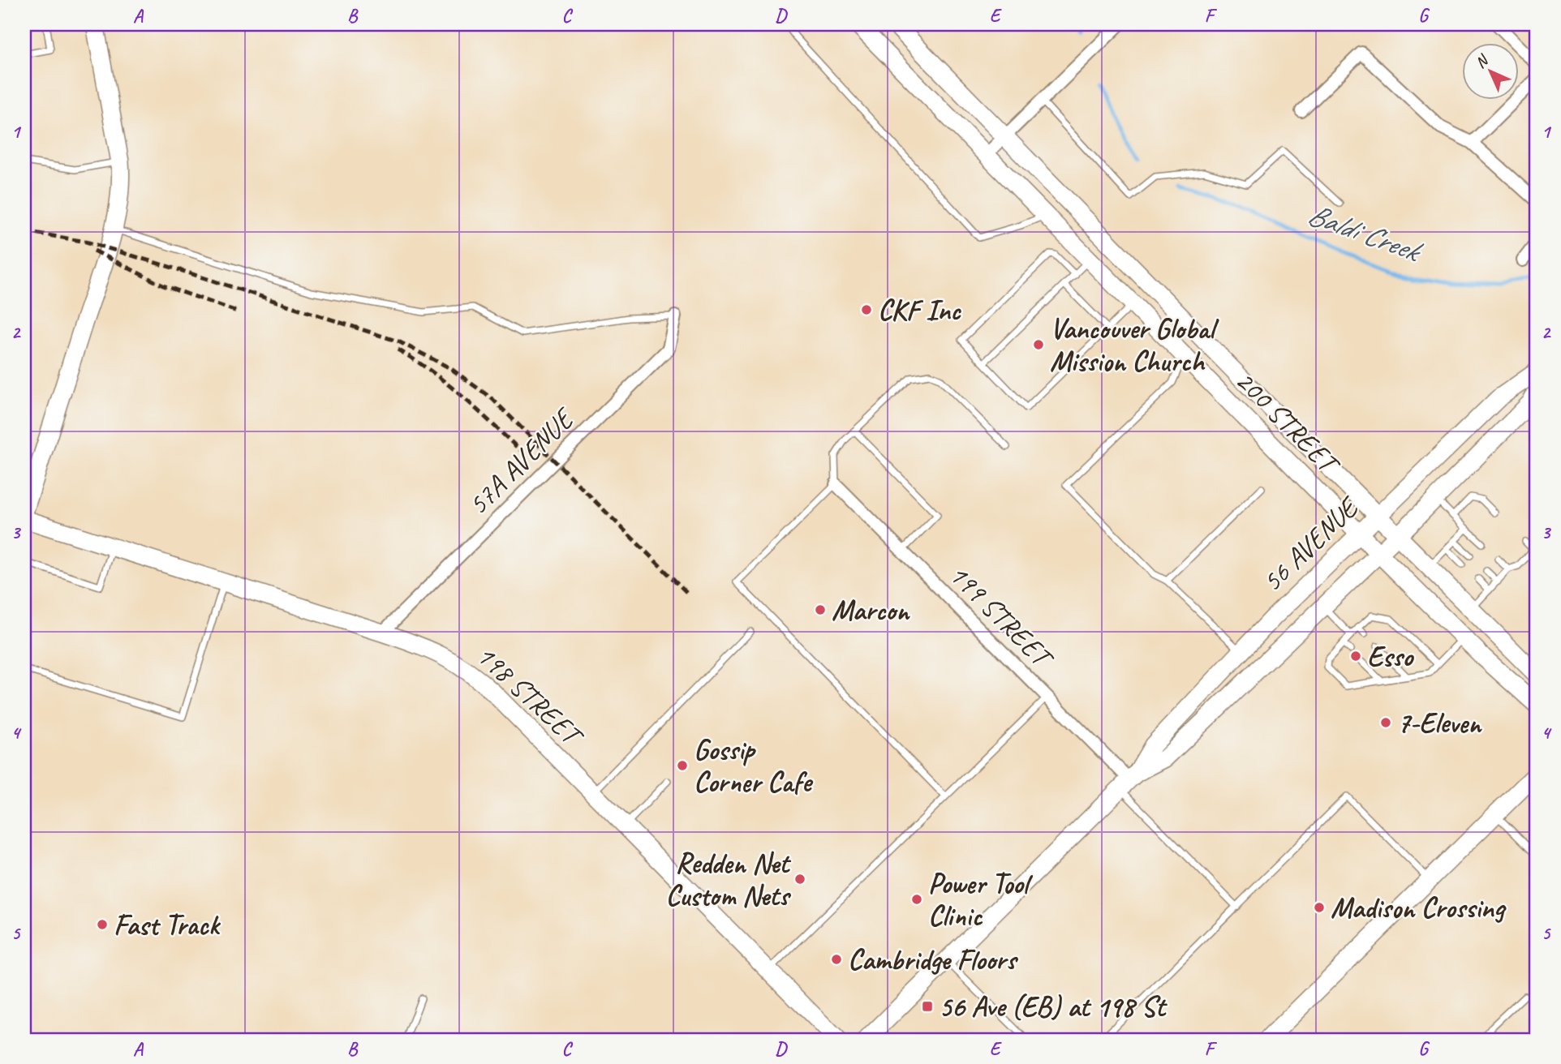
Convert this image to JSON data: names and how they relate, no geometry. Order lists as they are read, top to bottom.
{
  "streets": {
    "main road": ["200 STREET", "56 AVENUE", "198 STREET"],
    "street": ["57A AVENUE", "199 STREET"]
  },
  "crossings": [
    ["200 STREET", "56 AVENUE"],
    ["57A AVENUE", "198 STREET"],
    ["56 AVENUE", "199 STREET"]
  ],
  "water": ["Baldi Creek"],
  "places": {
    "other": [
      "CKF Inc",
      "Vancouver Global Mission Church",
      "Marcon",
      "Esso",
      "7-Eleven",
      "Gossip Corner Cafe",
      "Redden Net Custom Nets",
      "Power Tool Clinic",
      "Madison Crossing",
      "Fast Track",
      "Cambridge Floors"
    ],
    "transit": ["56 Ave (EB) at 198 St"]
  },
  "north": "top left",
  "grid": {
    "columns": [
      "A",
      "B",
      "C",
      "D",
      "E",
      "F",
      "G"
    ],
    "rows": [
      "1",
      "2",
      "3",
      "4",
      "5"
    ]
  }
}
